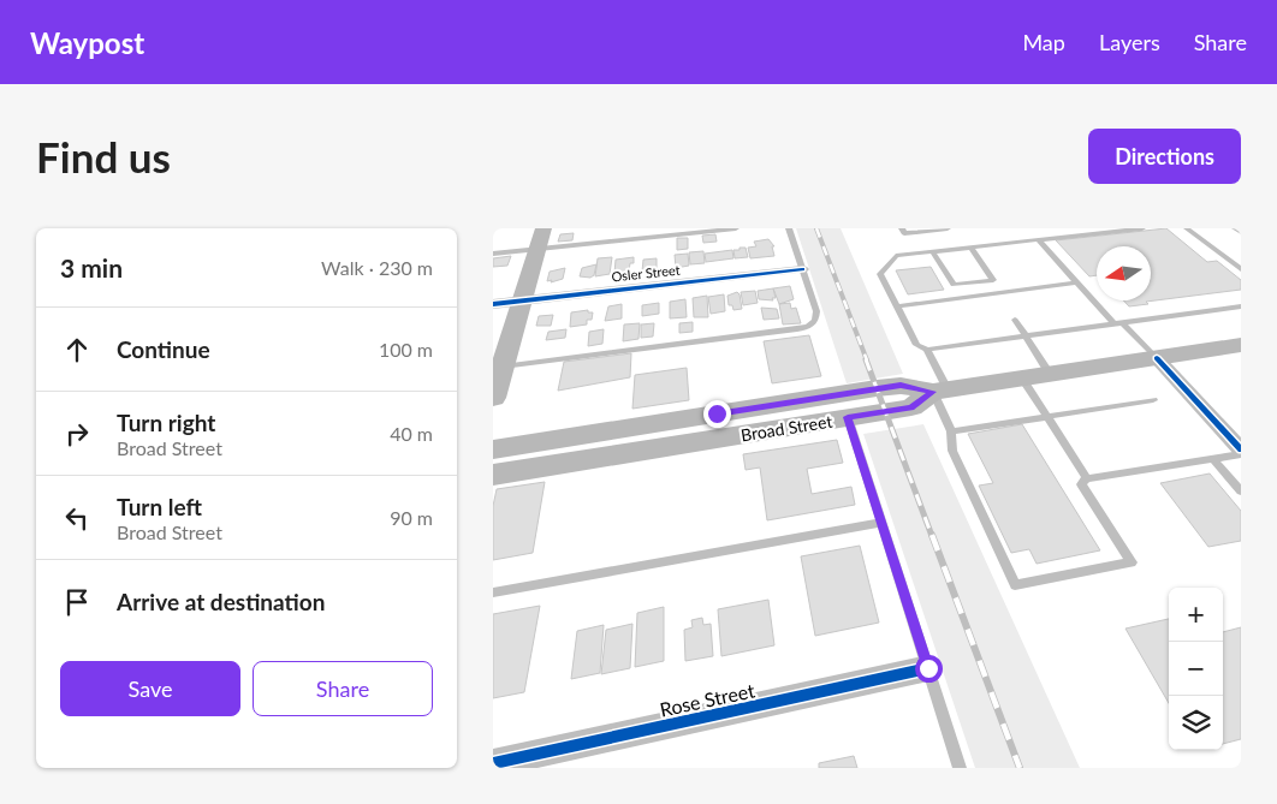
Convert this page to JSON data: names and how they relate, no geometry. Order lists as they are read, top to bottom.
{
  "streets": {
    "main road": ["Broad Street"],
    "street": ["Osler Street", "Rose Street"]
  },
  "north": "left",
  "page": {
    "header": "Waypost",
    "nav": ["Map", "Layers", "Share"],
    "buttons": [
      "Directions",
      ["Save", "Share"]
    ],
    "title": "Find us",
    "heading": ["3 min", "Walk · 230 m"],
    "list": [
      ["Continue", "100 m"],
      ["Turn right", "Broad Street", "40 m"],
      ["Turn left", "Broad Street", "90 m"],
      "Arrive at destination"
    ],
    "map_buttons": ["+", "−"]
  }
}
